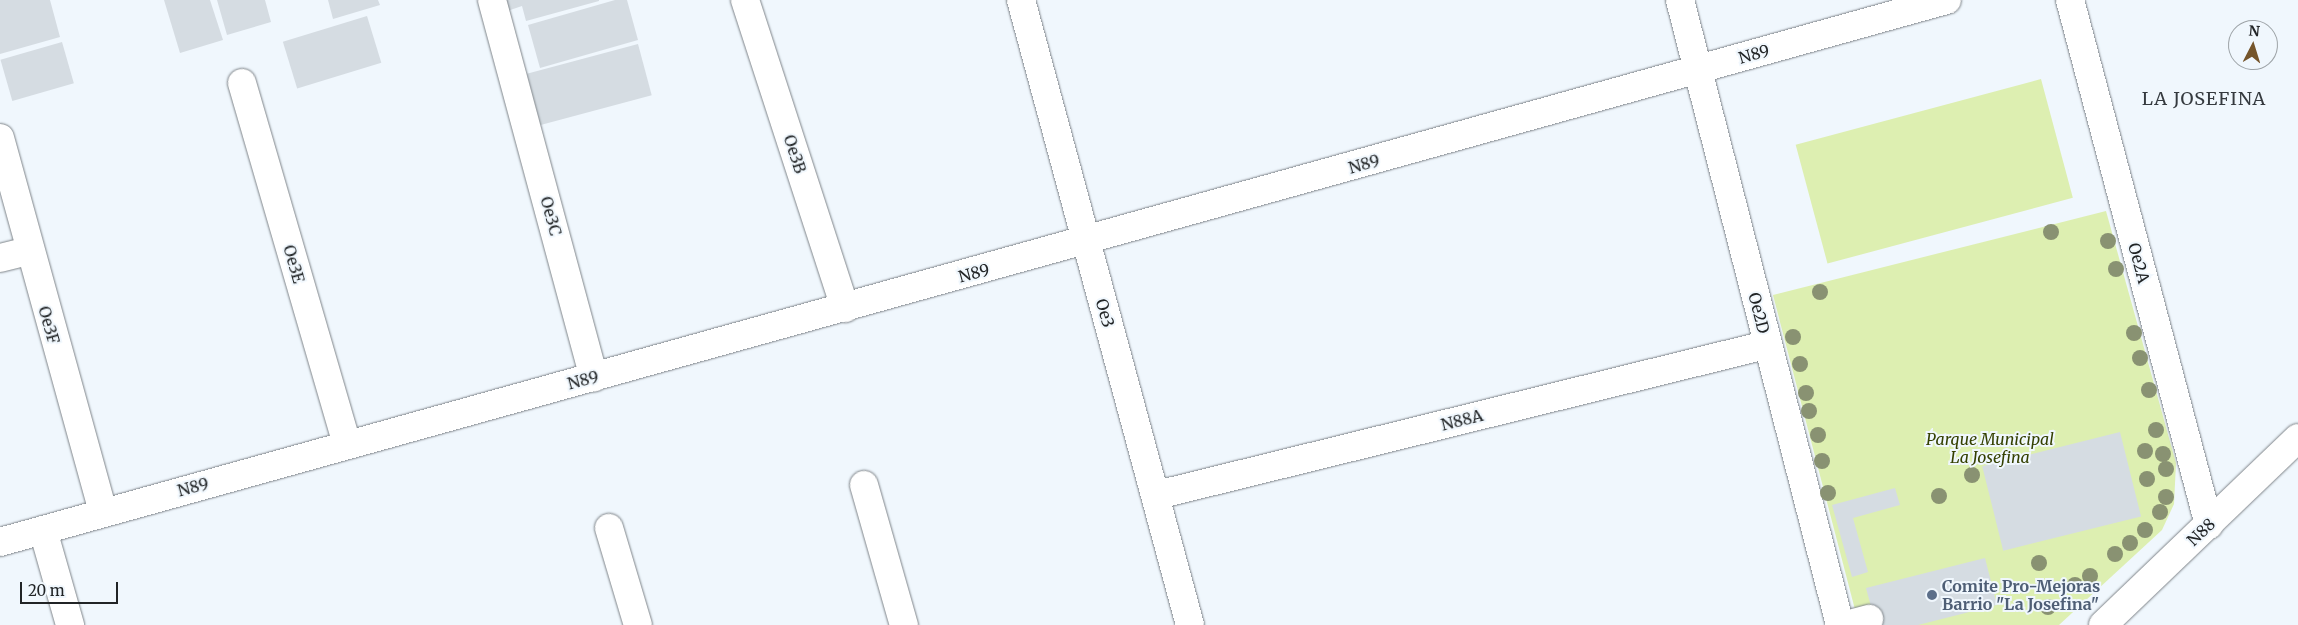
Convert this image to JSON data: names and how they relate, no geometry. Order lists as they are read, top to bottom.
{
  "streets": {
    "street": [
      "N89",
      "Oe3B",
      "Oe3C",
      "Oe2A",
      "Oe3E",
      "Oe3",
      "Oe2D",
      "Oe3F",
      "N88A",
      "N88"
    ]
  },
  "crossings": [
    ["N89", "Oe3B"],
    ["N89", "Oe3C"],
    ["N89", "Oe3E"],
    ["N89", "Oe3"],
    ["N89", "Oe2D"],
    ["N89", "Oe3F"],
    ["Oe2A", "N88"],
    ["Oe3", "N88A"],
    ["Oe2D", "N88A"]
  ],
  "districts": ["LA JOSEFINA"],
  "parks": ["Parque Municipal La Josefina"],
  "places": ["Comite Pro-Mejoras Barrio \"La Josefina\""],
  "scale_bar": "20 m",
  "north": "top"
}
